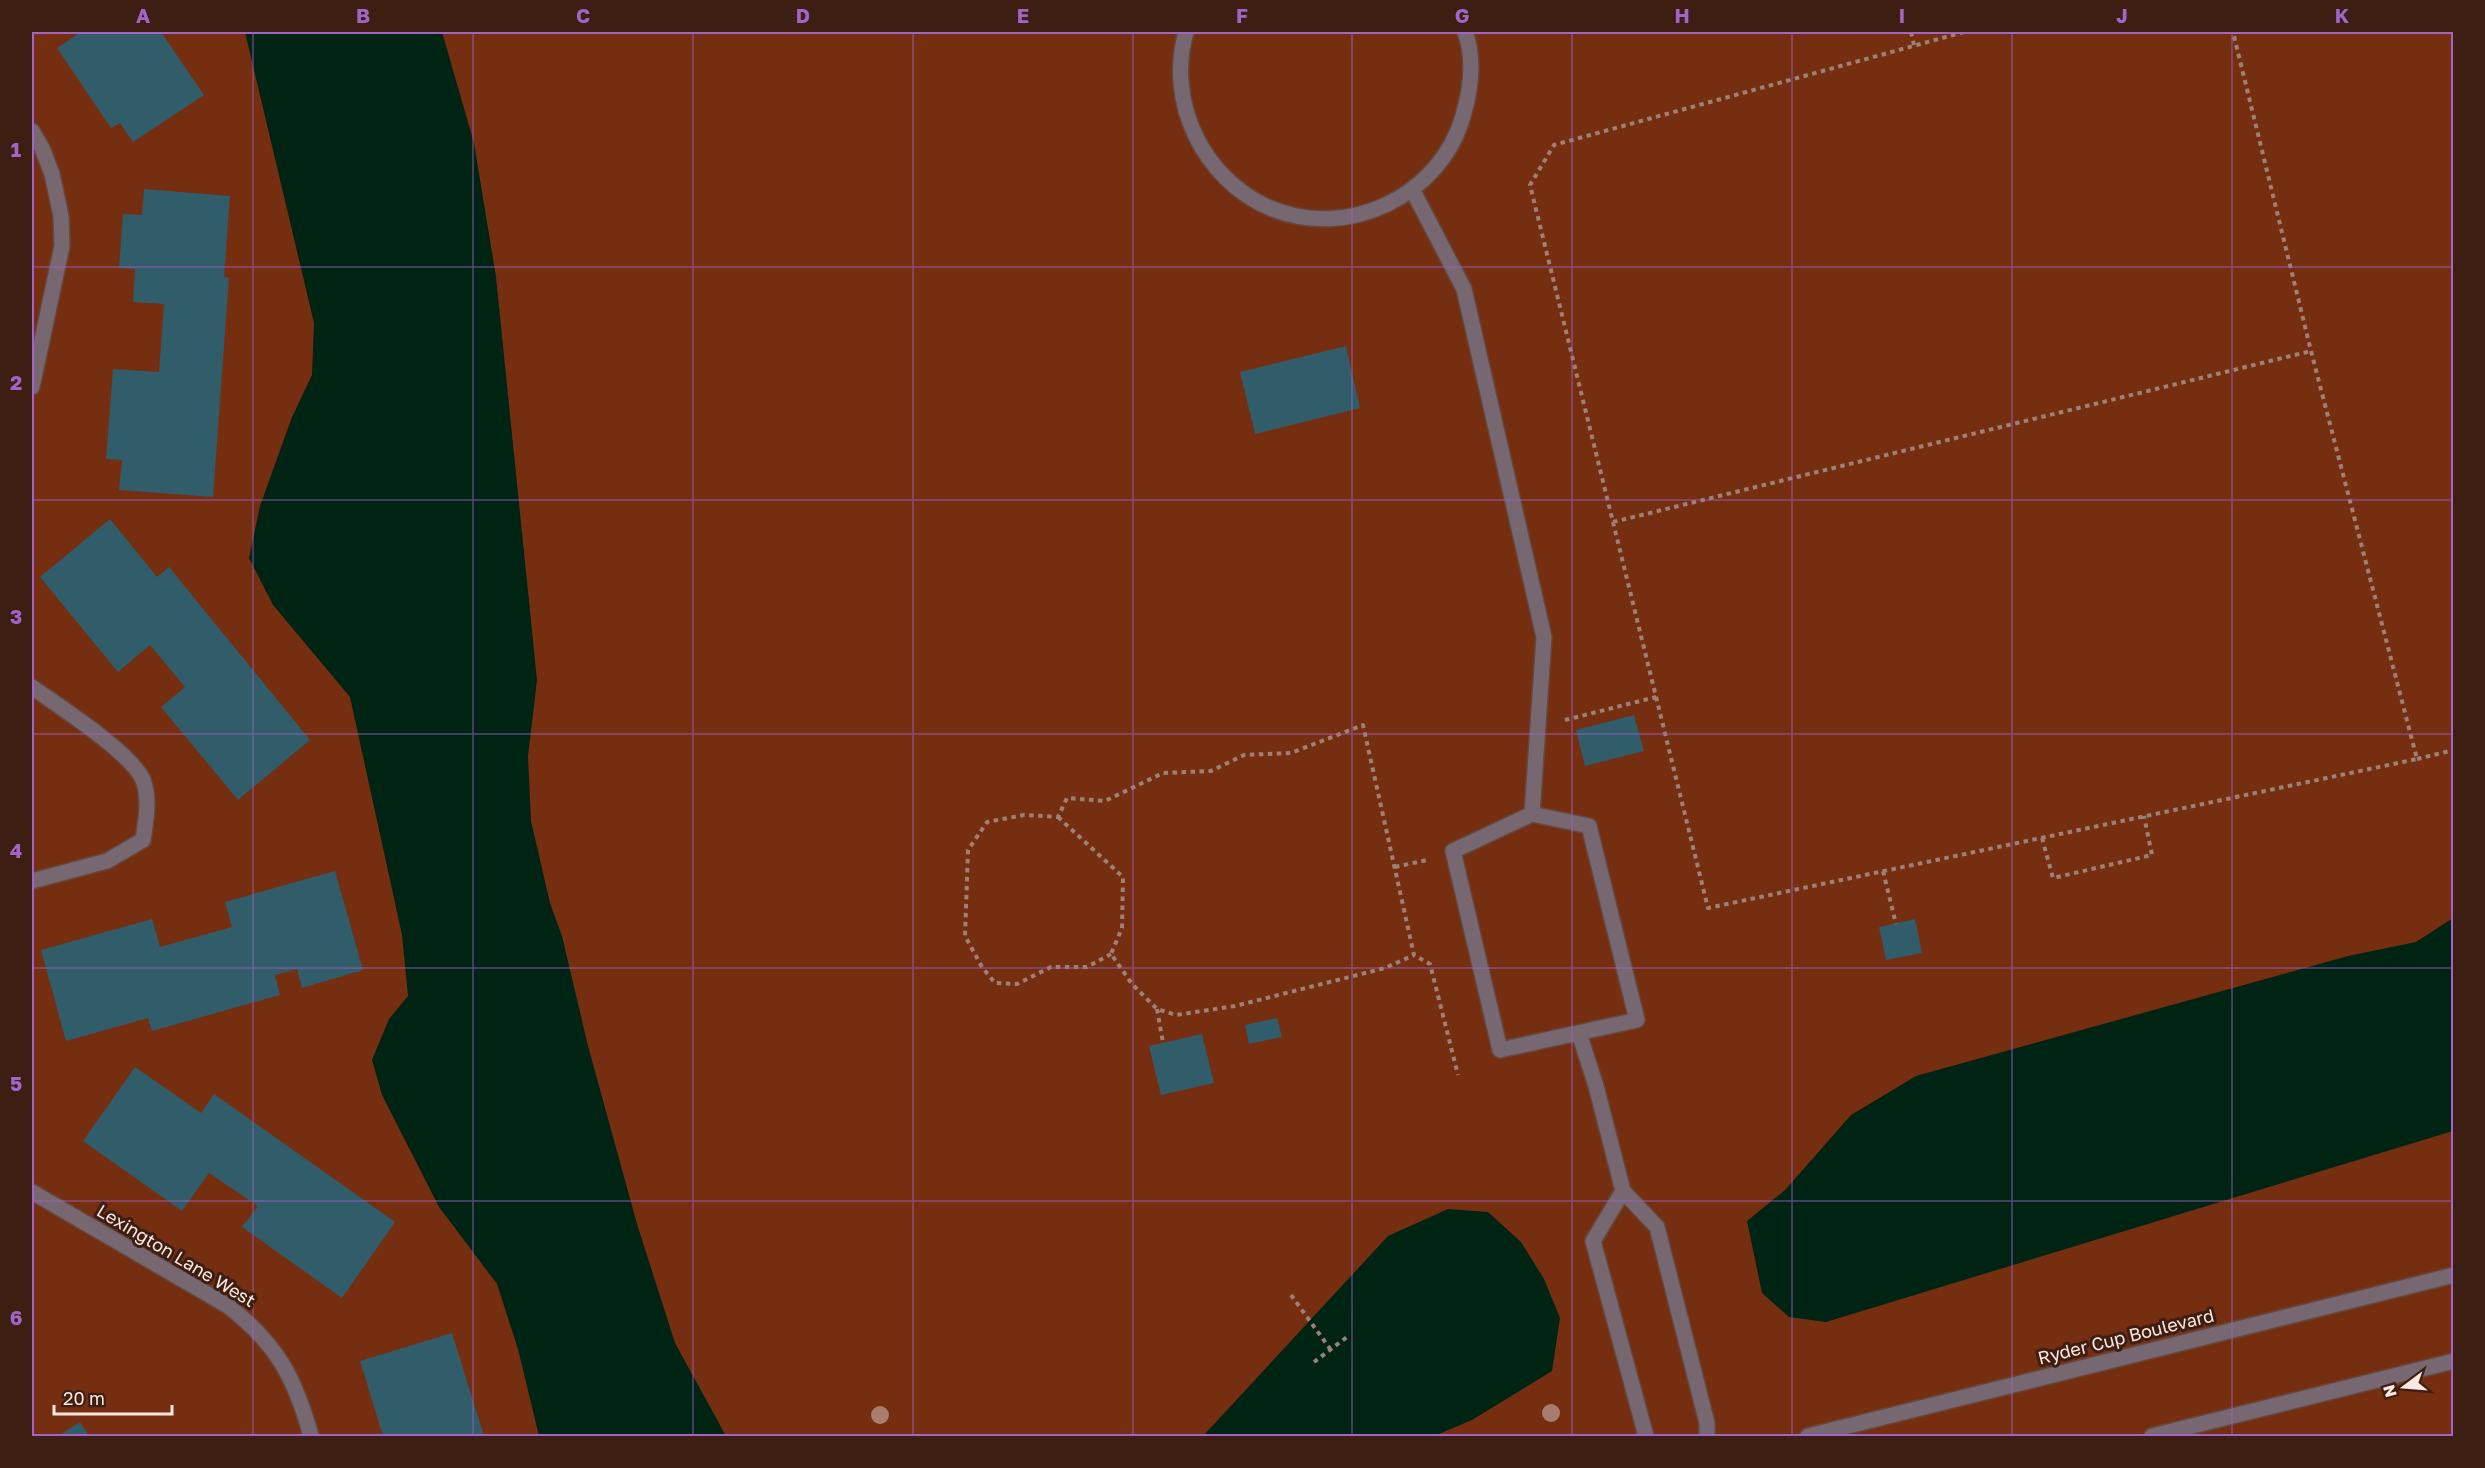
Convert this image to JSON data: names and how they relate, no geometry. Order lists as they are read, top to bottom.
{
  "streets": {
    "street": ["Lexington Lane West", "Ryder Cup Boulevard"]
  },
  "scale_bar": "20 m",
  "north": "left",
  "grid": {
    "columns": [
      "A",
      "B",
      "C",
      "D",
      "E",
      "F",
      "G",
      "H",
      "I",
      "J",
      "K"
    ],
    "rows": [
      "1",
      "2",
      "3",
      "4",
      "5",
      "6"
    ]
  }
}
